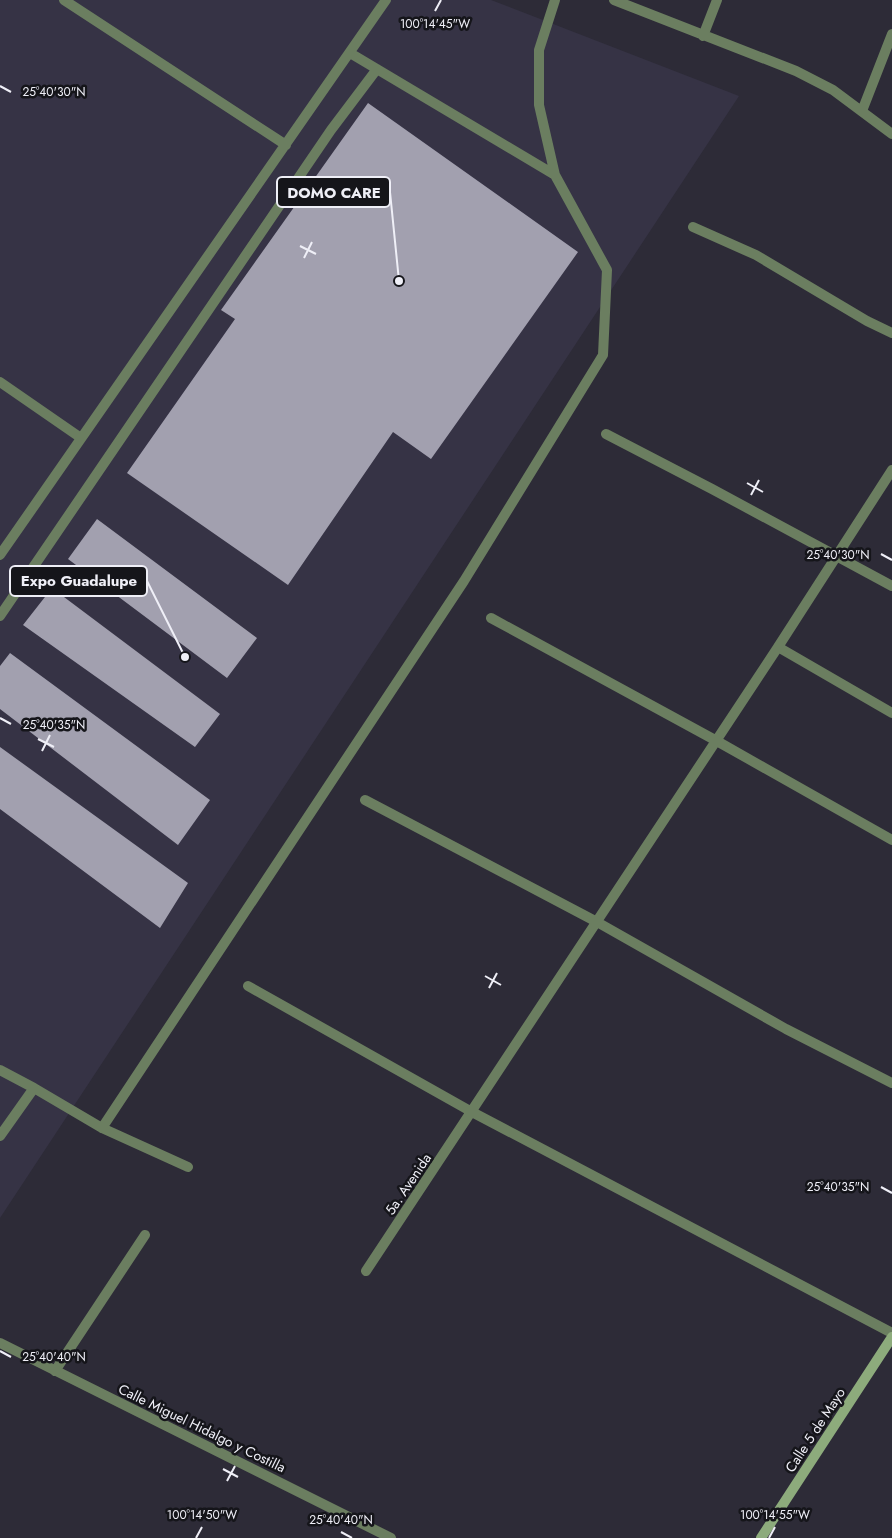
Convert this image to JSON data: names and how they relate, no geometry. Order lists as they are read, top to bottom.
{
  "streets": {
    "street": ["5a. Avenida", "Calle Miguel Hidalgo y Costilla", "Calle 5 de Mayo"]
  },
  "places": ["DOMO CARE", "Expo Guadalupe"],
  "coordinates": [
    "100°14'45\"W",
    "25°40'30\"N",
    "25°40'35\"N",
    "25°40'40\"N",
    "100°14'50\"W",
    "100°14'55\"W"
  ]
}
